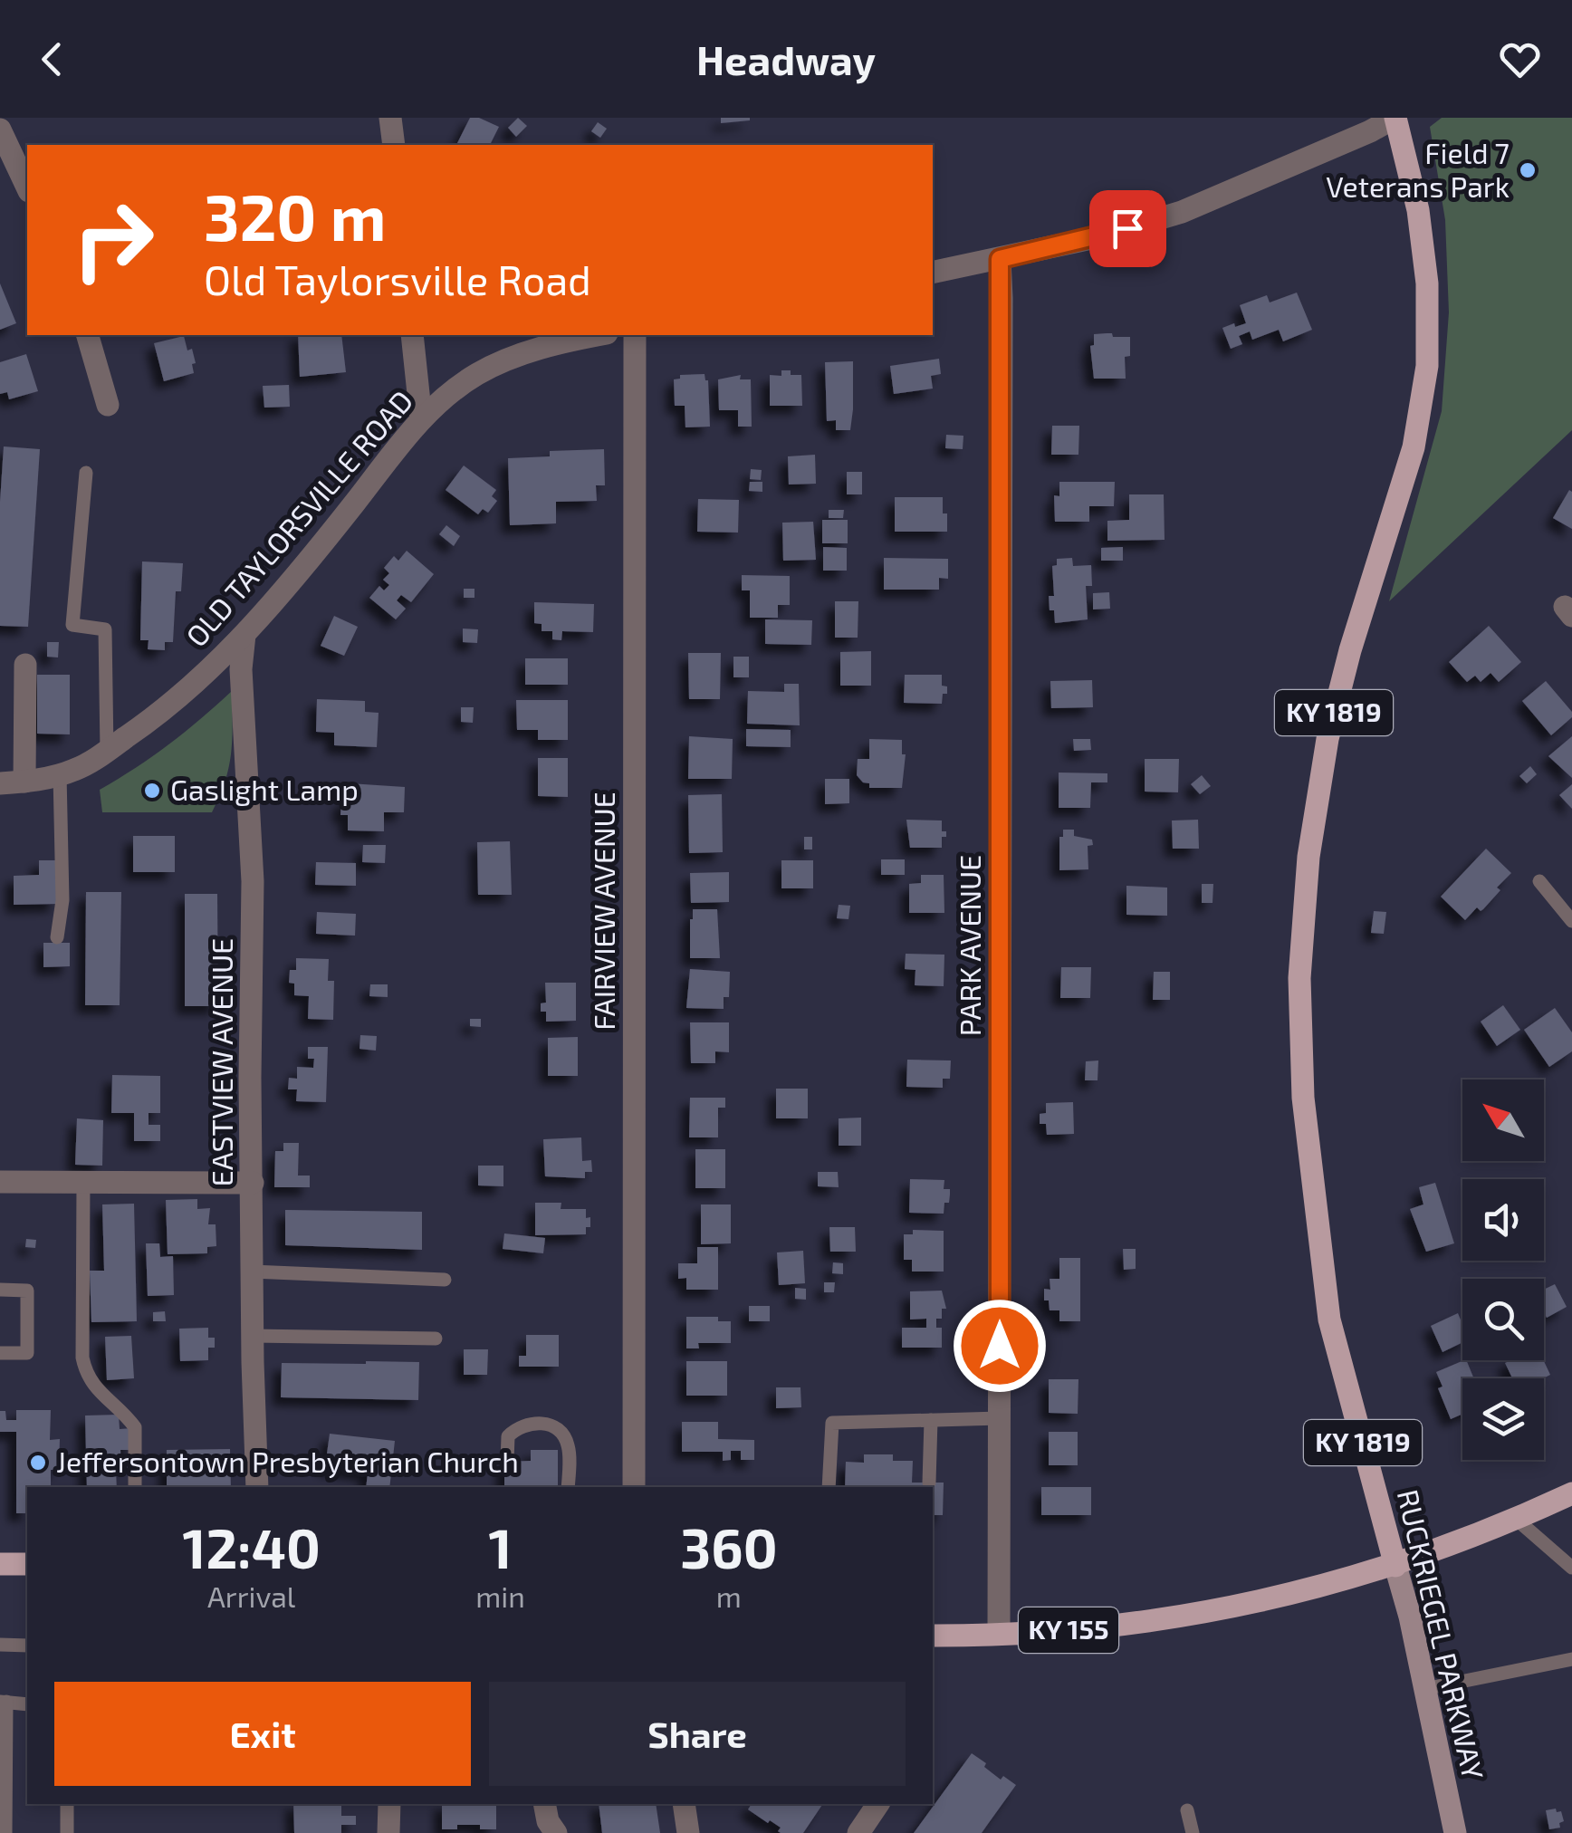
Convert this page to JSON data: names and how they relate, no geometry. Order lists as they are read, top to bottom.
{
  "streets": {
    "main road": ["KY 1819", "KY 155", "RUCKRIEGEL PARKWAY"],
    "street": [
      "OLD TAYLORSVILLE ROAD",
      "FAIRVIEW AVENUE",
      "PARK AVENUE",
      "EASTVIEW AVENUE"
    ]
  },
  "crossings": [
    ["OLD TAYLORSVILLE ROAD", "EASTVIEW AVENUE"],
    ["PARK AVENUE", "KY 155"],
    ["KY 155", "RUCKRIEGEL PARKWAY"]
  ],
  "places": ["Field 7 Veterans Park", "Gaslight Lamp", "Jeffersontown Presbyterian Church"],
  "north": "top left",
  "page": {
    "header": "Headway",
    "turn": ["320 m", "Old Taylorsville Road"],
    "eta": [
      "12:40",
      "Arrival",
      "1",
      "min",
      "360",
      "m"
    ],
    "buttons": ["Exit", "Share"]
  }
}
